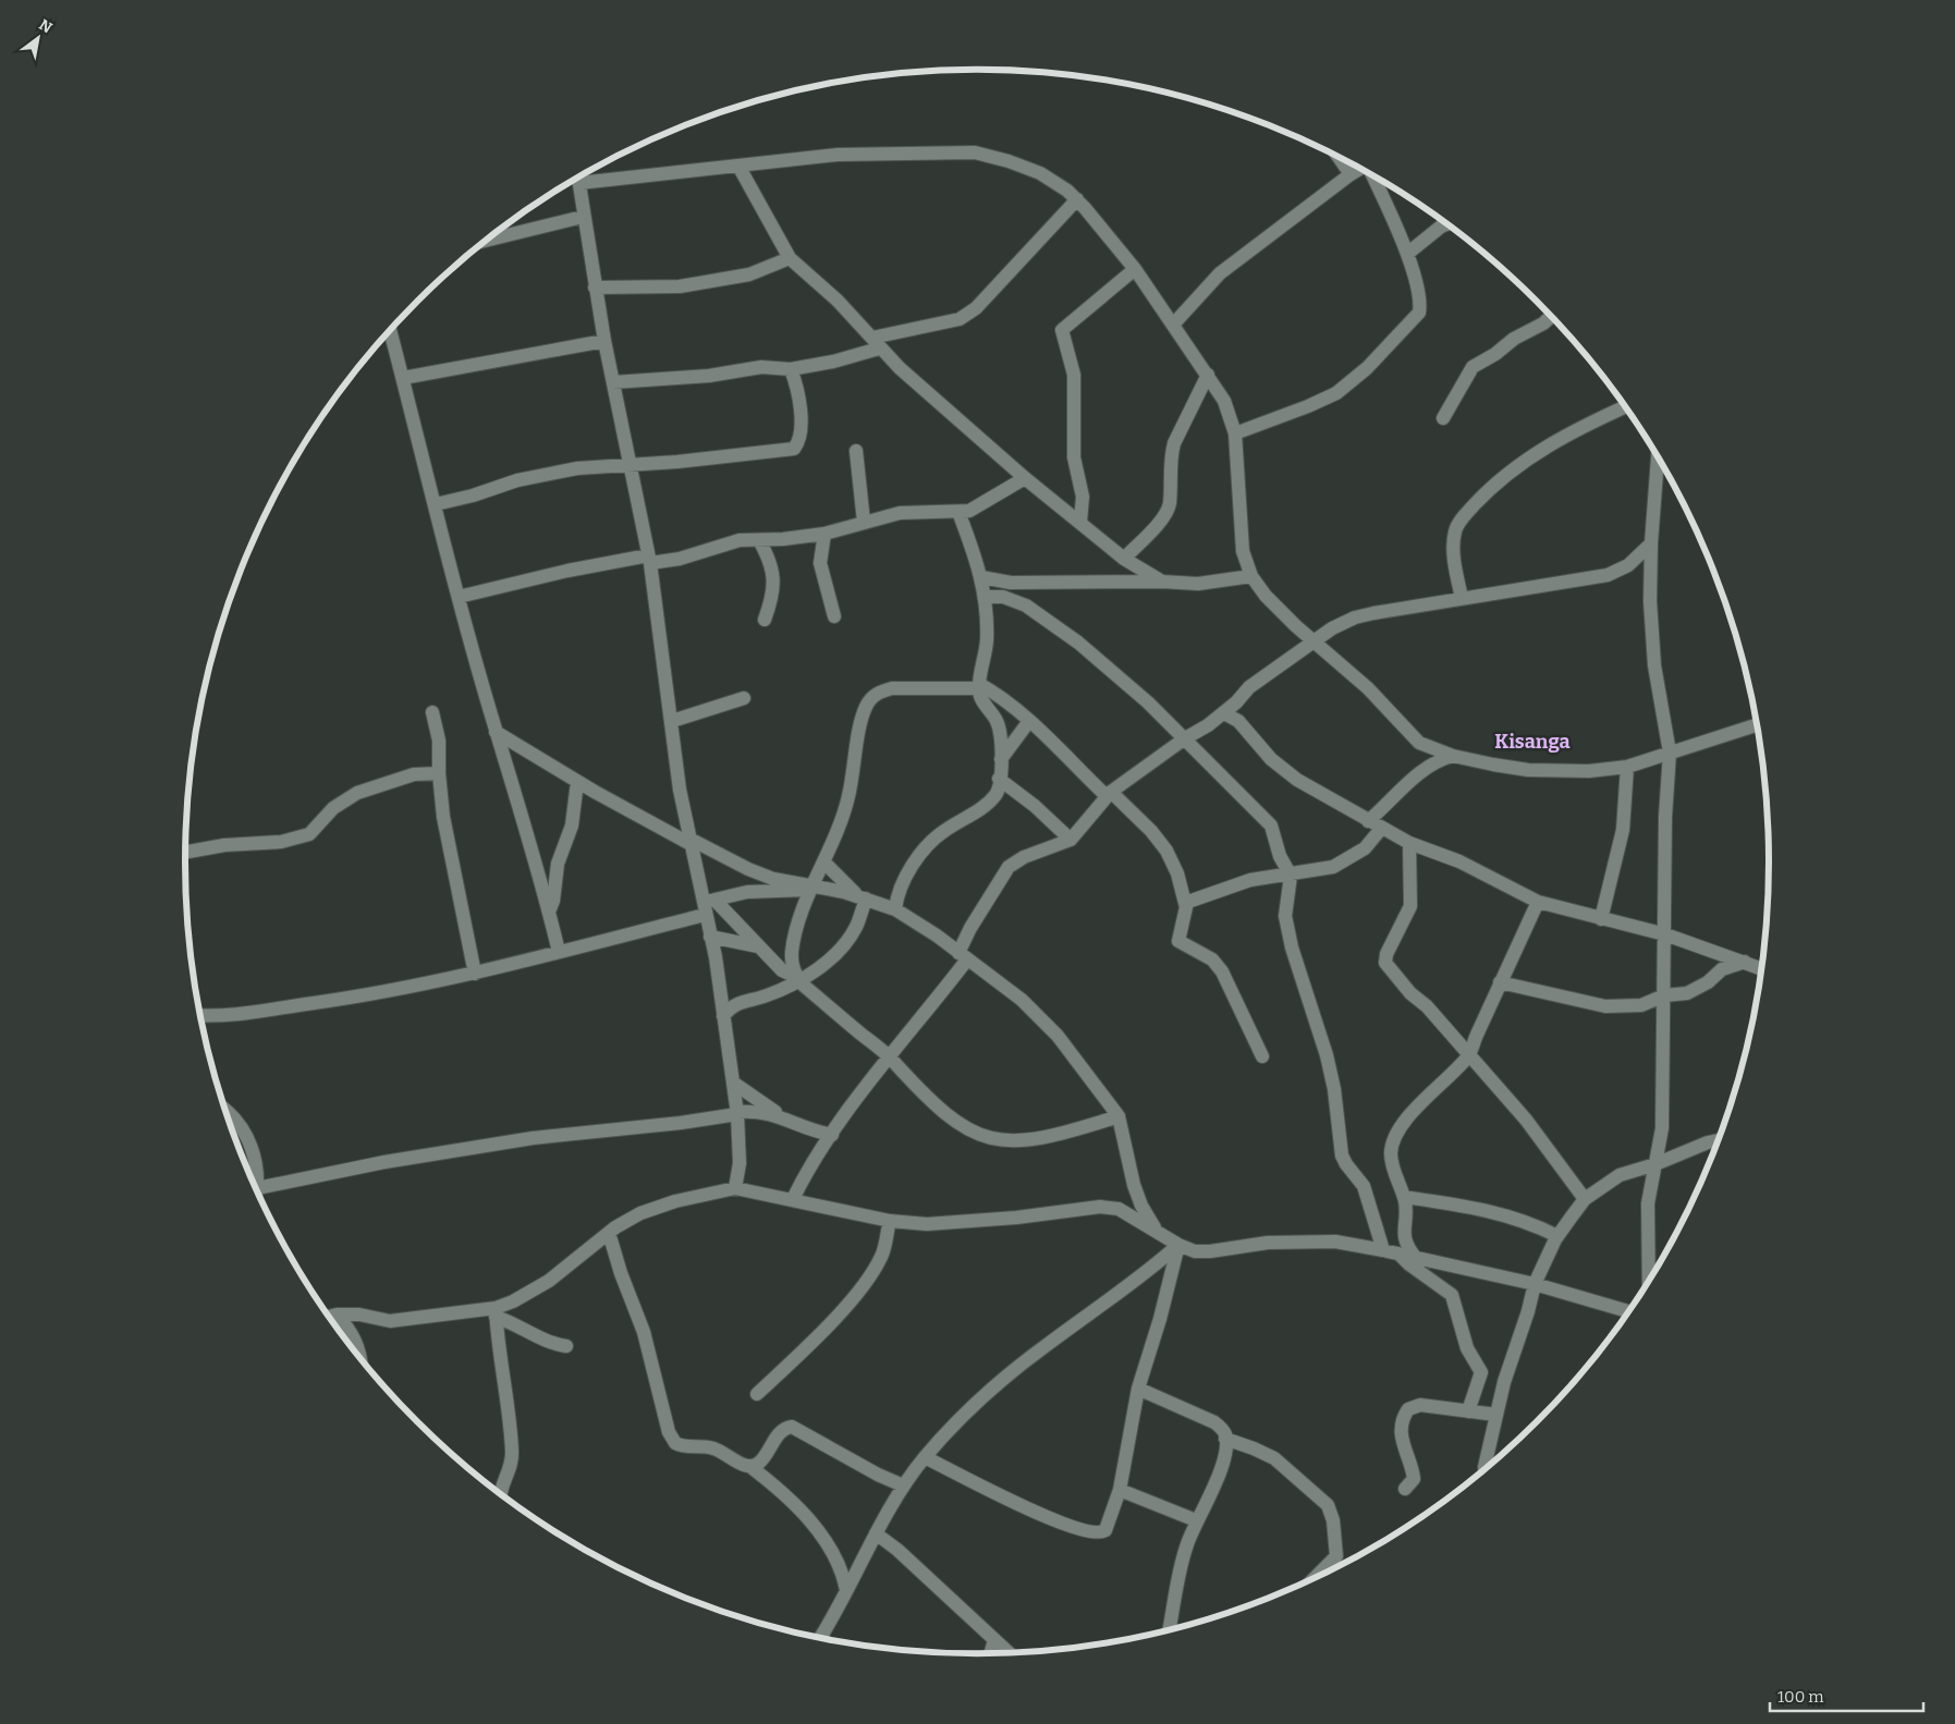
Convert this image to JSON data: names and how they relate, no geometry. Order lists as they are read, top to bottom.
{
  "districts": ["Kisanga"],
  "scale_bar": "100 m",
  "north": "top right"
}
